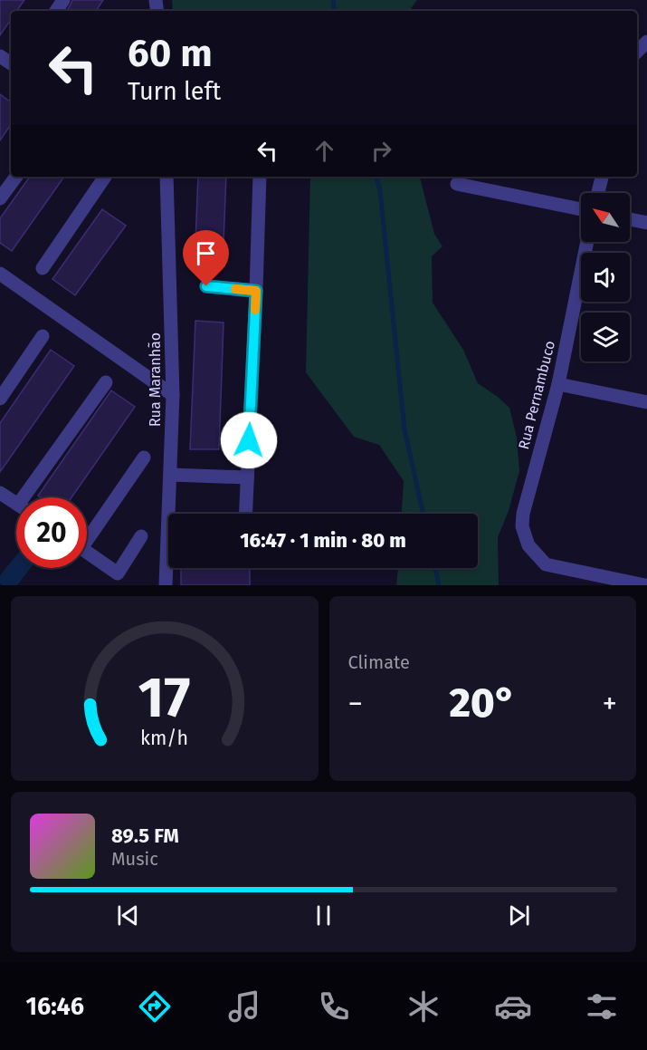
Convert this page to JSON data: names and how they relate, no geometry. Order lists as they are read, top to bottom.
{
  "streets": {
    "street": ["Rua Maranhão", "Rua Pernambuco"]
  },
  "north": "top left",
  "page": {
    "turn": ["60 m", "Turn left"],
    "limit": "20",
    "trip": "16:47 · 1 min · 80 m",
    "tile": "Climate",
    "heat": ["−", "20°", "+"],
    "song": ["89.5 FM", "Music"],
    "tabs": "16:46",
    "gauge": ["17", "km/h"]
  }
}
